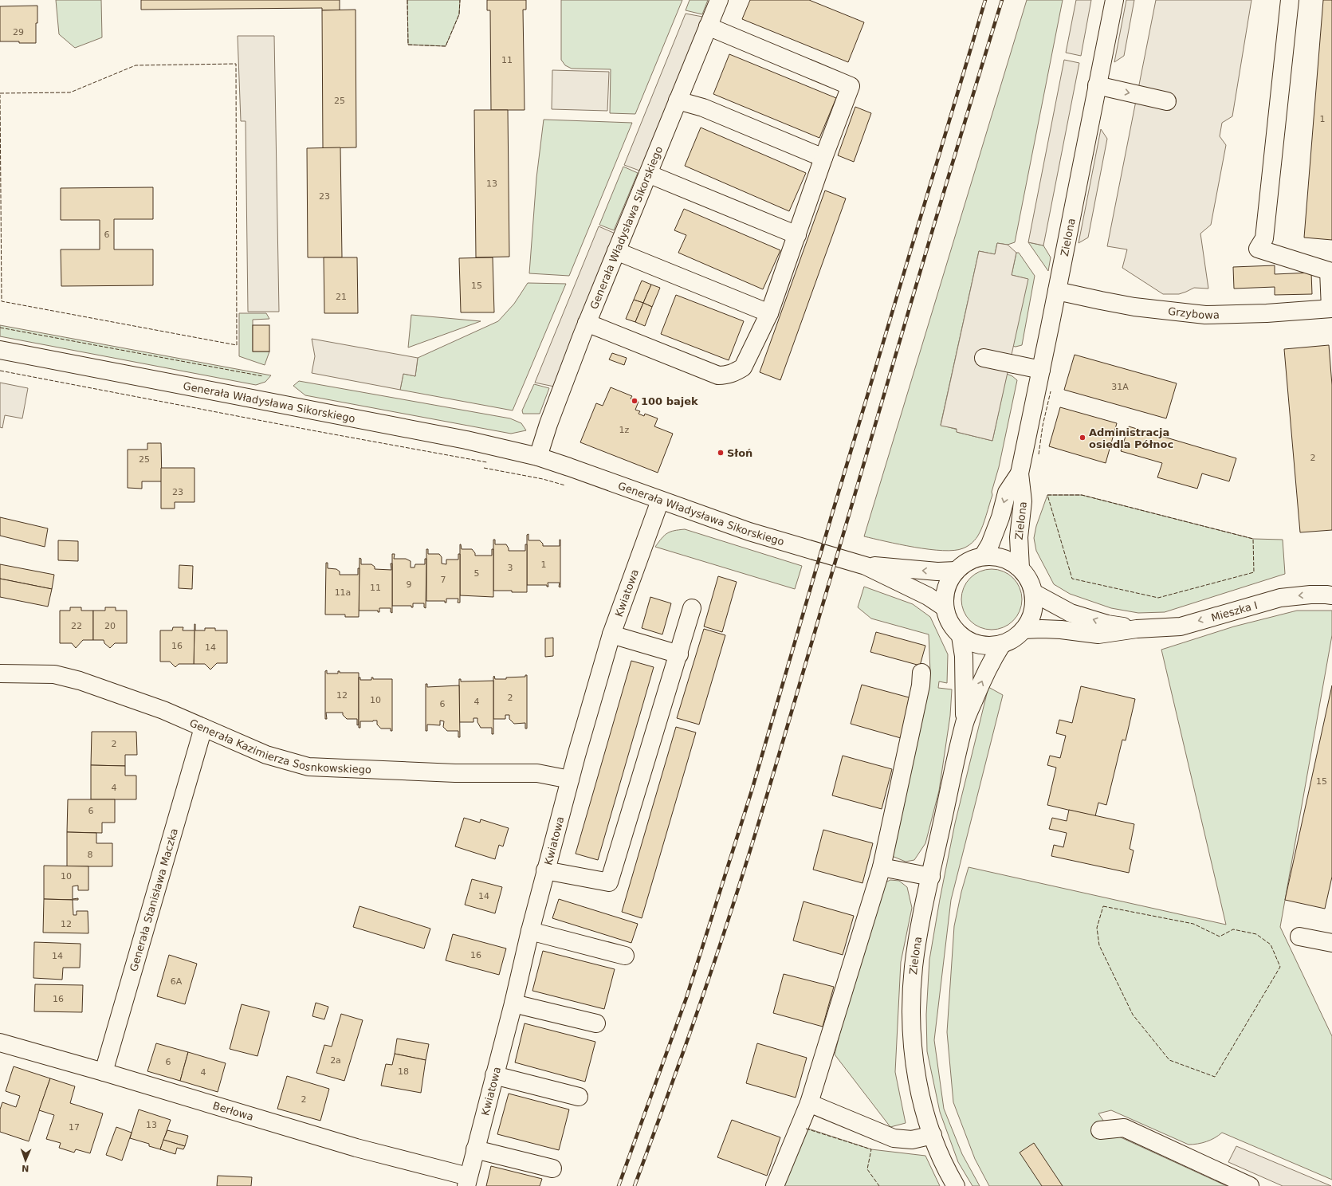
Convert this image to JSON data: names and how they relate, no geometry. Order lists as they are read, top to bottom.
{
  "streets": {
    "street": [
      "Generała Władysława Sikorskiego",
      "Zielona",
      "Grzybowa",
      "Kwiatowa",
      "Mieszka I",
      "Generała Kazimierza Sosnkowskiego",
      "Generała Stanisława Maczka",
      "Berłowa"
    ]
  },
  "crossings": [
    ["Generała Władysława Sikorskiego", "Zielona"],
    ["Generała Władysława Sikorskiego", "Kwiatowa"],
    ["Generała Władysława Sikorskiego", "Mieszka I"],
    ["Zielona", "Grzybowa"],
    ["Zielona", "Mieszka I"],
    ["Kwiatowa", "Generała Kazimierza Sosnkowskiego"],
    ["Kwiatowa", "Berłowa"],
    ["Generała Kazimierza Sosnkowskiego", "Generała Stanisława Maczka"],
    ["Generała Stanisława Maczka", "Berłowa"]
  ],
  "places": ["100 bajek", "Administracja osiedla Północ", "Słoń"],
  "house_numbers": [
    "29",
    "11",
    "25",
    "1",
    "13",
    "23",
    "6",
    "15",
    "21",
    "31A",
    "1z",
    "2",
    "25",
    "23",
    "1",
    "3",
    "5",
    "7",
    "9",
    "11",
    "11a",
    "22",
    "20",
    "16",
    "14",
    "12",
    "2",
    "10",
    "4",
    "6",
    "2",
    "15",
    "4",
    "6",
    "8",
    "10",
    "14",
    "12",
    "16",
    "14",
    "6A",
    "16",
    "2a",
    "6",
    "18",
    "4",
    "2",
    "13",
    "17"
  ],
  "north": "bottom"
}
